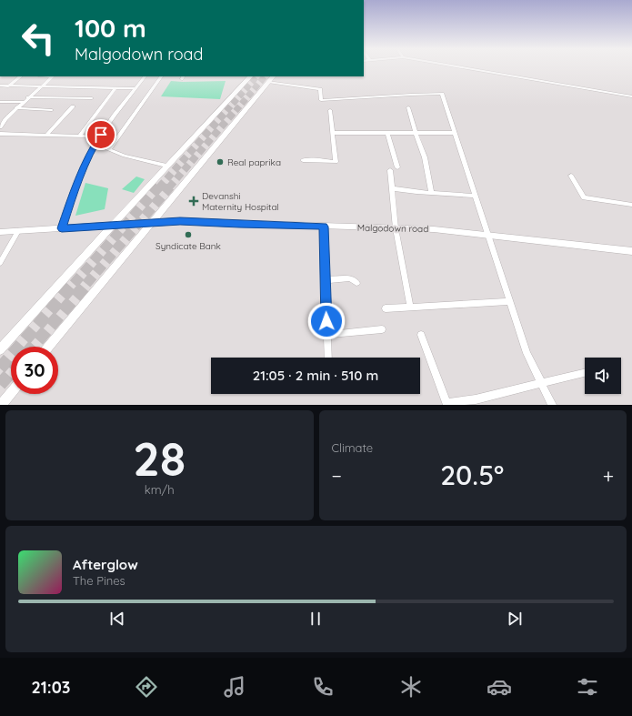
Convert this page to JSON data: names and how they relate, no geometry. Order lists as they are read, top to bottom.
{
  "streets": {
    "street": ["Malgodown road"]
  },
  "places": {
    "other": ["Real paprika", "Syndicate Bank"],
    "health": ["Devanshi Maternity Hospital"]
  },
  "page": {
    "turn": ["100 m", "Malgodown road"],
    "limit": "30",
    "trip": "21:05 · 2 min · 510 m",
    "tile": [
      ["28", "km/h"],
      "Climate"
    ],
    "heat": ["−", "20.5°", "+"],
    "song": ["Afterglow", "The Pines"],
    "tabs": "21:03"
  }
}
